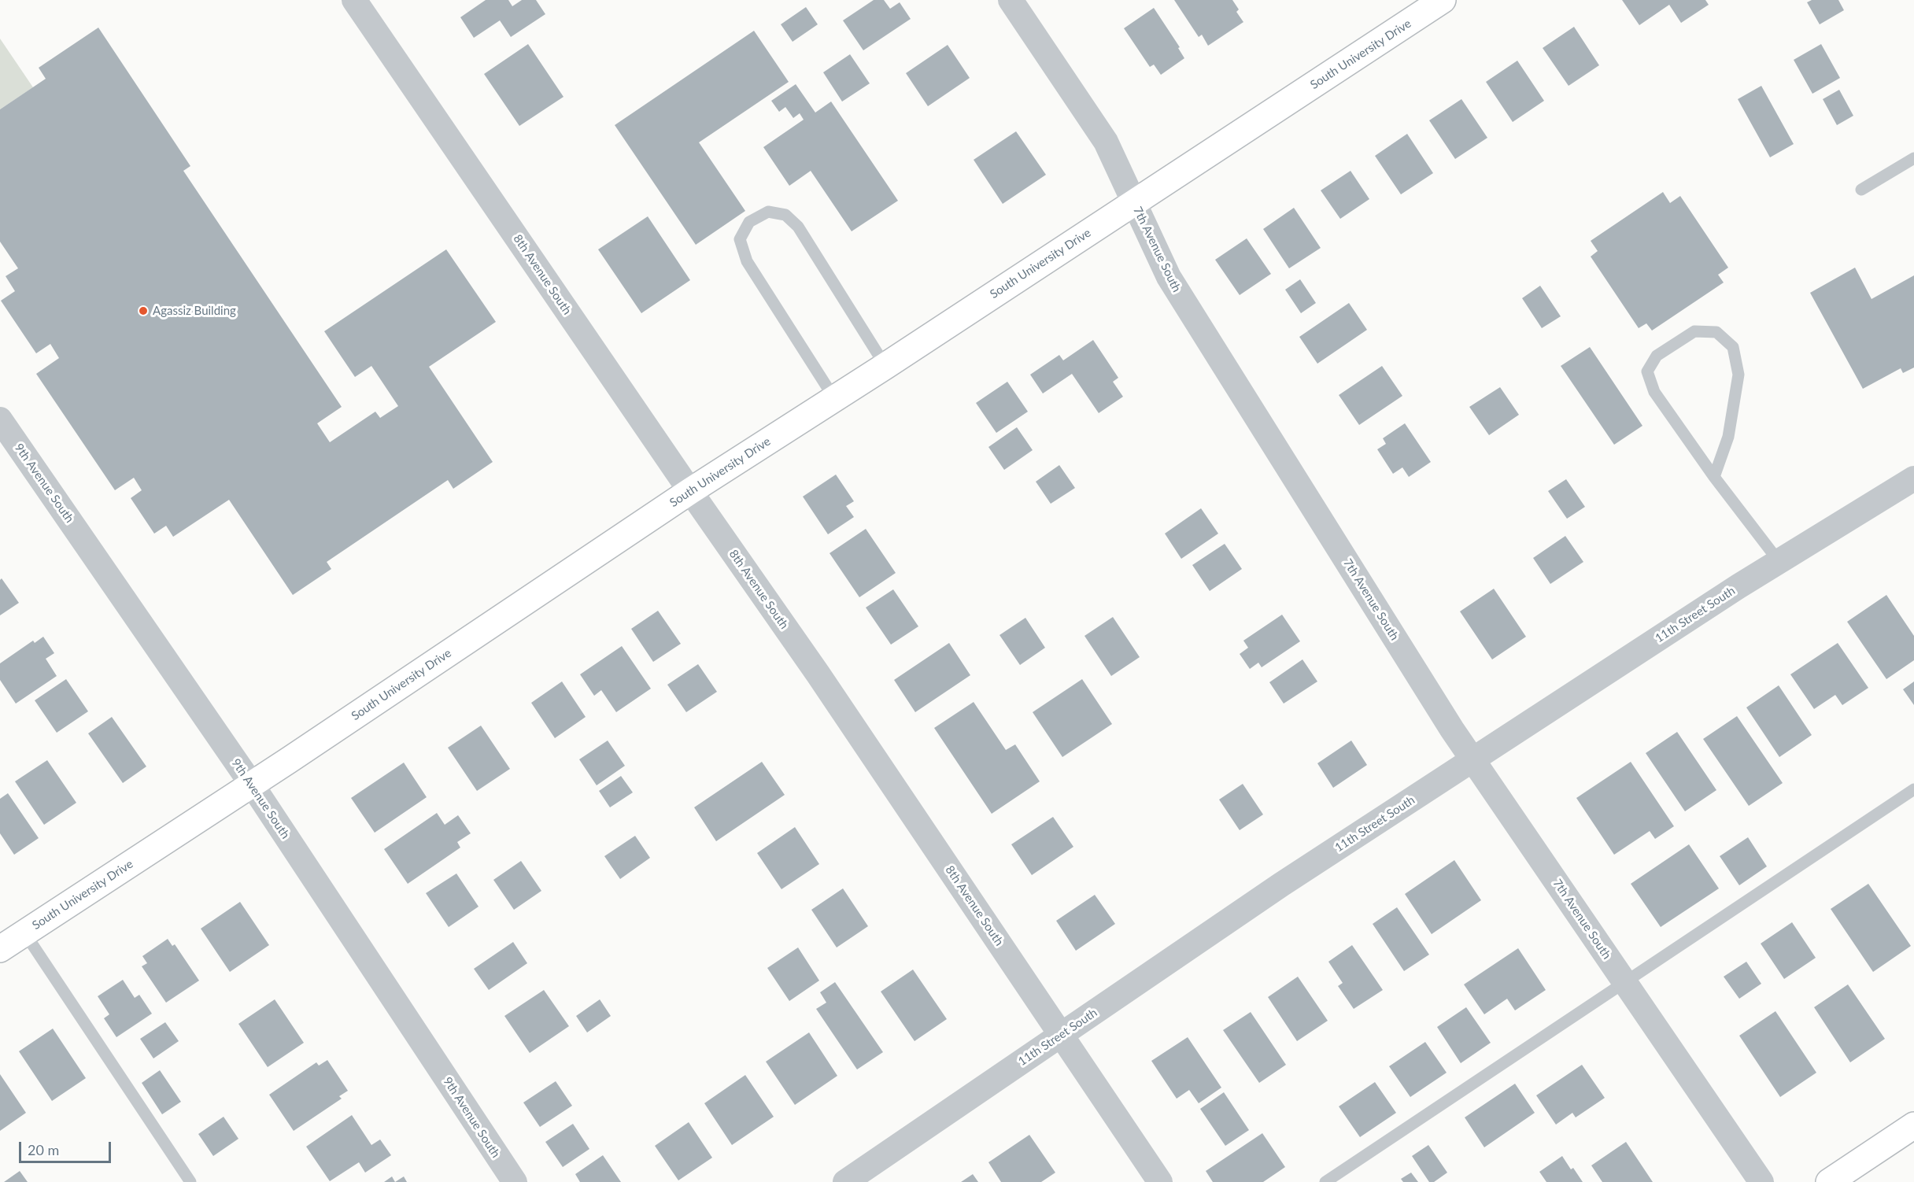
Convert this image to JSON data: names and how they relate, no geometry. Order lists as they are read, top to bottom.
{
  "streets": {
    "main road": ["South University Drive"],
    "street": [
      "7th Avenue South",
      "8th Avenue South",
      "9th Avenue South",
      "11th Street South"
    ]
  },
  "crossings": [
    ["South University Drive", "7th Avenue South"],
    ["South University Drive", "8th Avenue South"],
    ["South University Drive", "9th Avenue South"],
    ["7th Avenue South", "11th Street South"],
    ["8th Avenue South", "11th Street South"]
  ],
  "places": ["Agassiz Building"],
  "scale_bar": "20 m"
}
